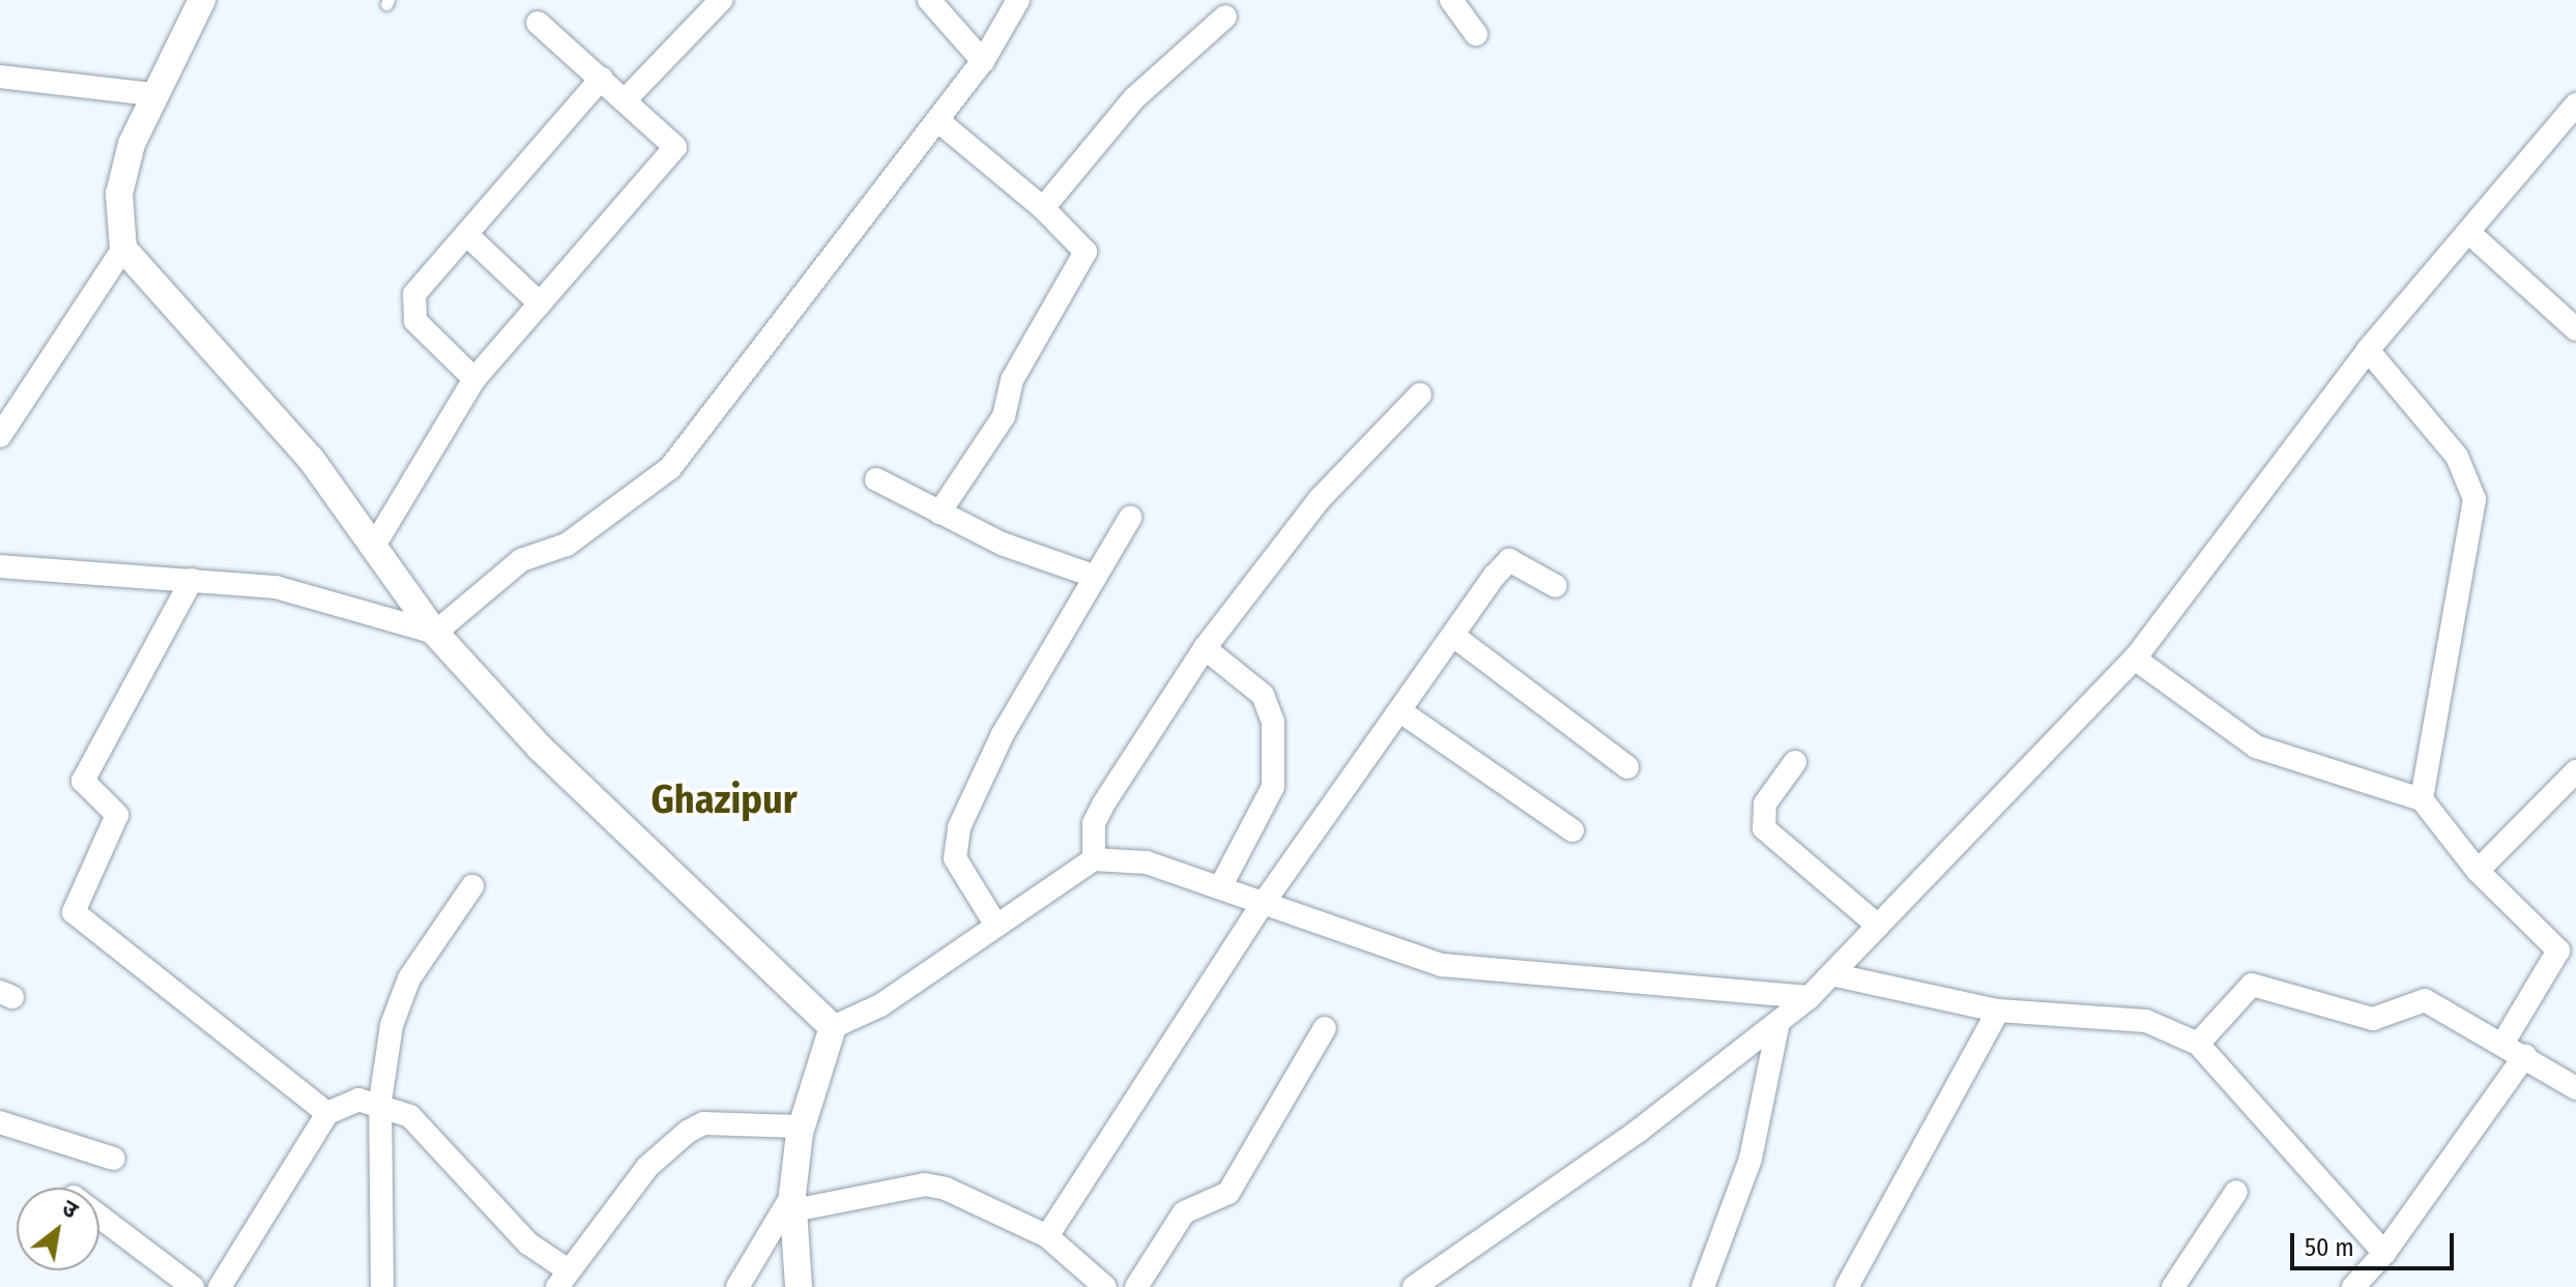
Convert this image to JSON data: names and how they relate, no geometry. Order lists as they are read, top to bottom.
{
  "districts": ["Ghazipur"],
  "scale_bar": "50 m",
  "north": "top right"
}
